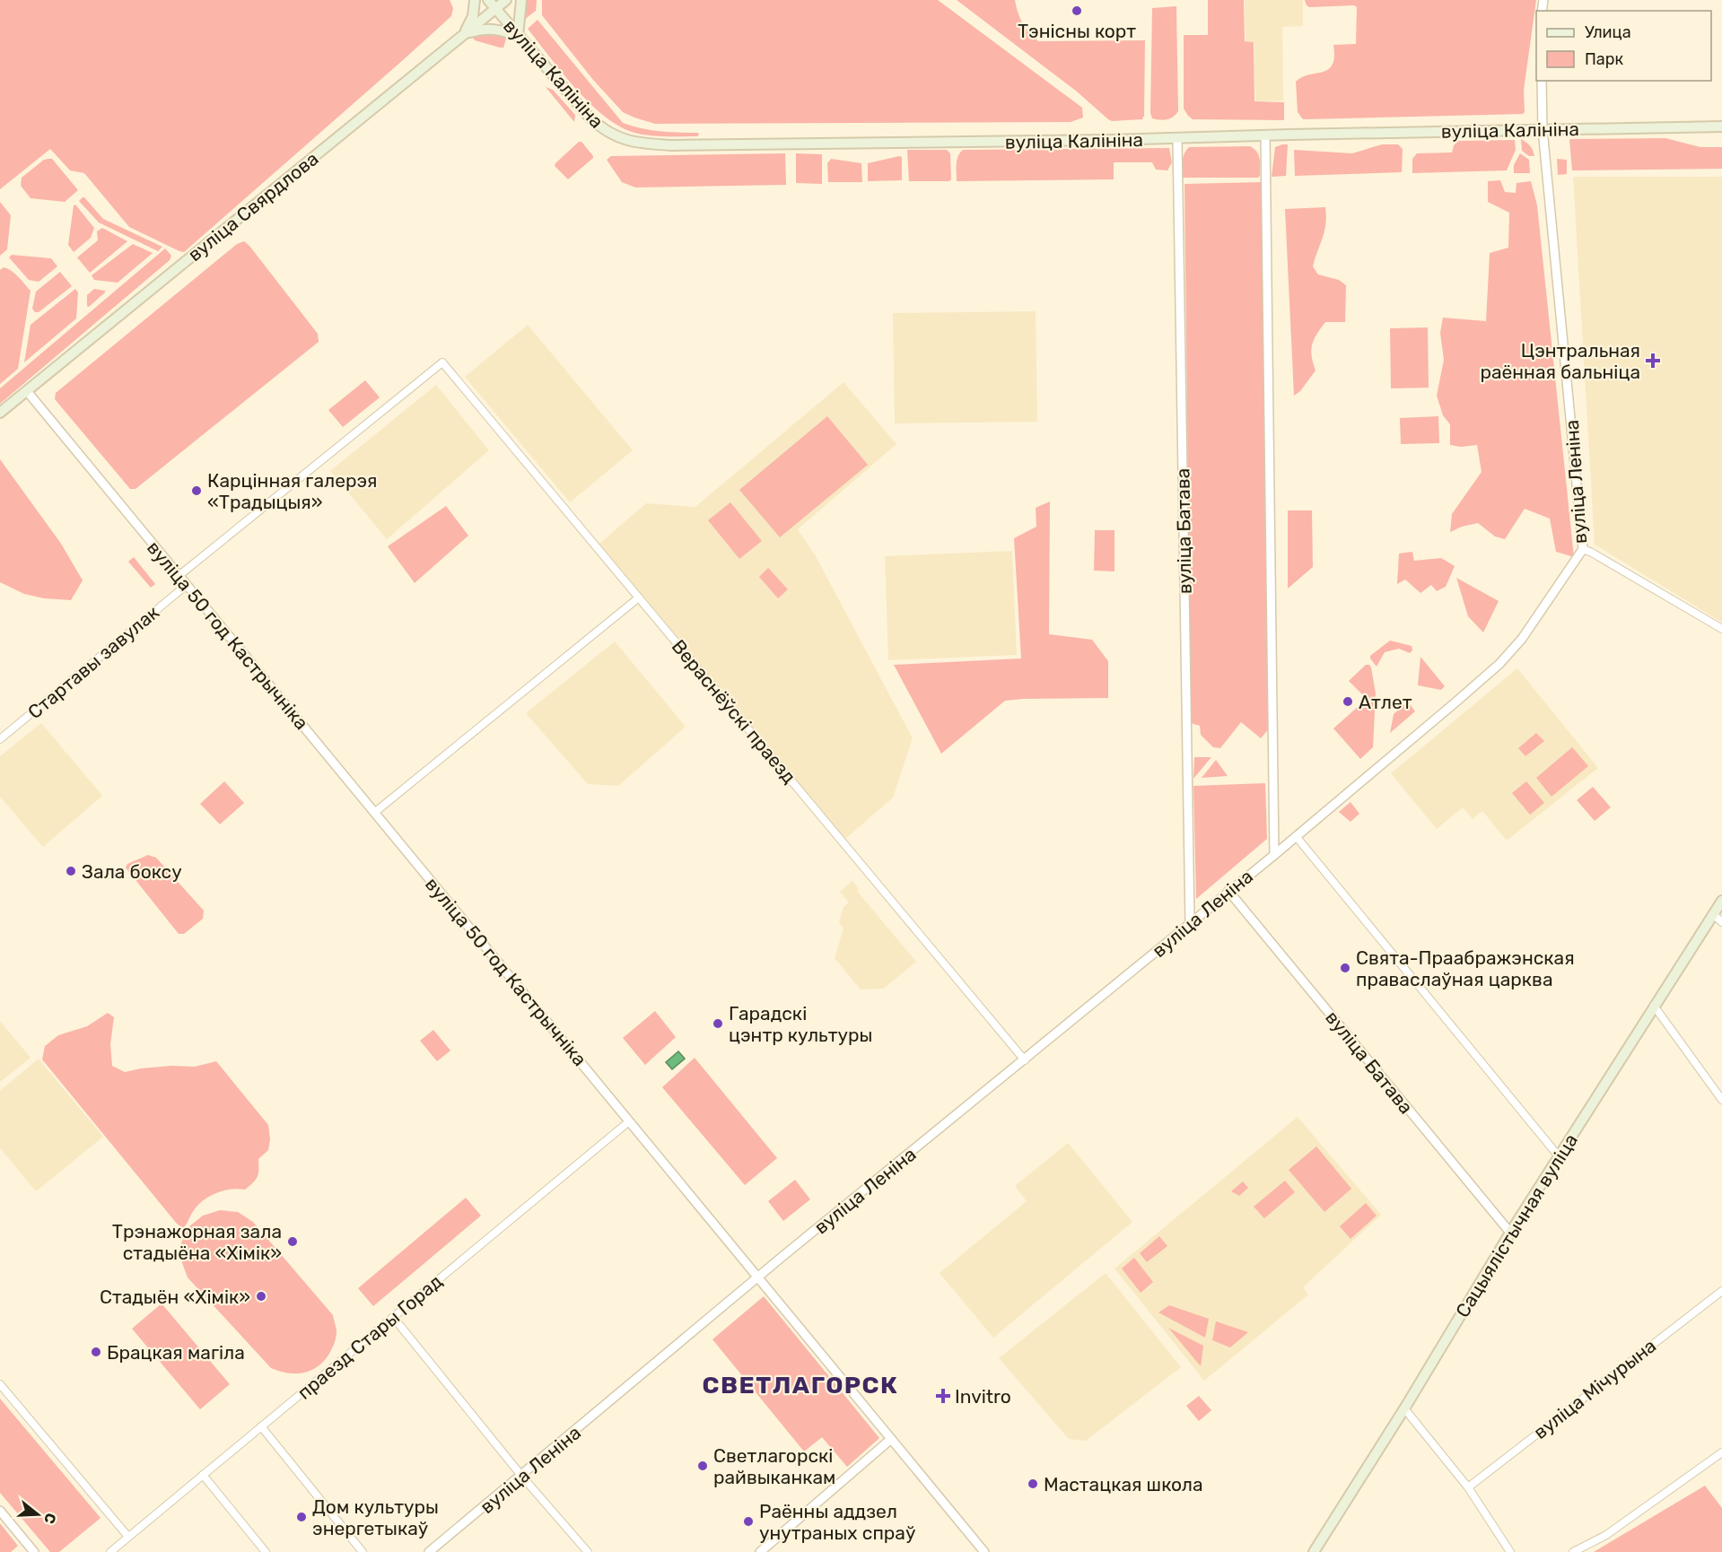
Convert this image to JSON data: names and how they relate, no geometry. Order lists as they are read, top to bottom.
{
  "streets": {
    "main road": ["вуліца Калініна", "вуліца Свярдлова", "Сацыялістычная вуліца"],
    "street": [
      "вуліца Леніна",
      "вуліца Батава",
      "вуліца 50 год Кастрычніка",
      "Стартавы завулак",
      "Вераснёўскі праезд",
      "праезд Стары Горад",
      "вуліца Мічурына"
    ]
  },
  "crossings": [
    ["вуліца Калініна", "вуліца Свярдлова"],
    ["вуліца Калініна", "вуліца Леніна"],
    ["вуліца Калініна", "вуліца Батава"],
    ["вуліца Свярдлова", "вуліца 50 год Кастрычніка"],
    ["вуліца Леніна", "вуліца Батава"],
    ["вуліца Леніна", "вуліца 50 год Кастрычніка"],
    ["вуліца Леніна", "Вераснёўскі праезд"],
    ["вуліца Батава", "Сацыялістычная вуліца"],
    ["вуліца 50 год Кастрычніка", "Стартавы завулак"],
    ["вуліца 50 год Кастрычніка", "Вераснёўскі праезд"],
    ["вуліца 50 год Кастрычніка", "праезд Стары Горад"]
  ],
  "districts": ["СВЕТЛАГОРСК"],
  "places": {
    "other": [
      "Тэнісны корт",
      "Карцінная галерэя «Традыцыя»",
      "Атлет",
      "Зала боксу",
      "Свята-Праабражэнская праваслаўная царква",
      "Гарадскі цэнтр культуры",
      "Трэнажорная зала стадыёна «Хімік»",
      "Стадыён «Хімік»",
      "Брацкая магіла",
      "Светлагорскі райвыканкам",
      "Мастацкая школа",
      "Дом культуры энергетыкаў",
      "Раённы аддзел унутраных спраў"
    ],
    "health": ["Цэнтральная раённая бальніца", "Invitro"]
  },
  "legend": ["Улица", "Парк"],
  "north": "right"
}
